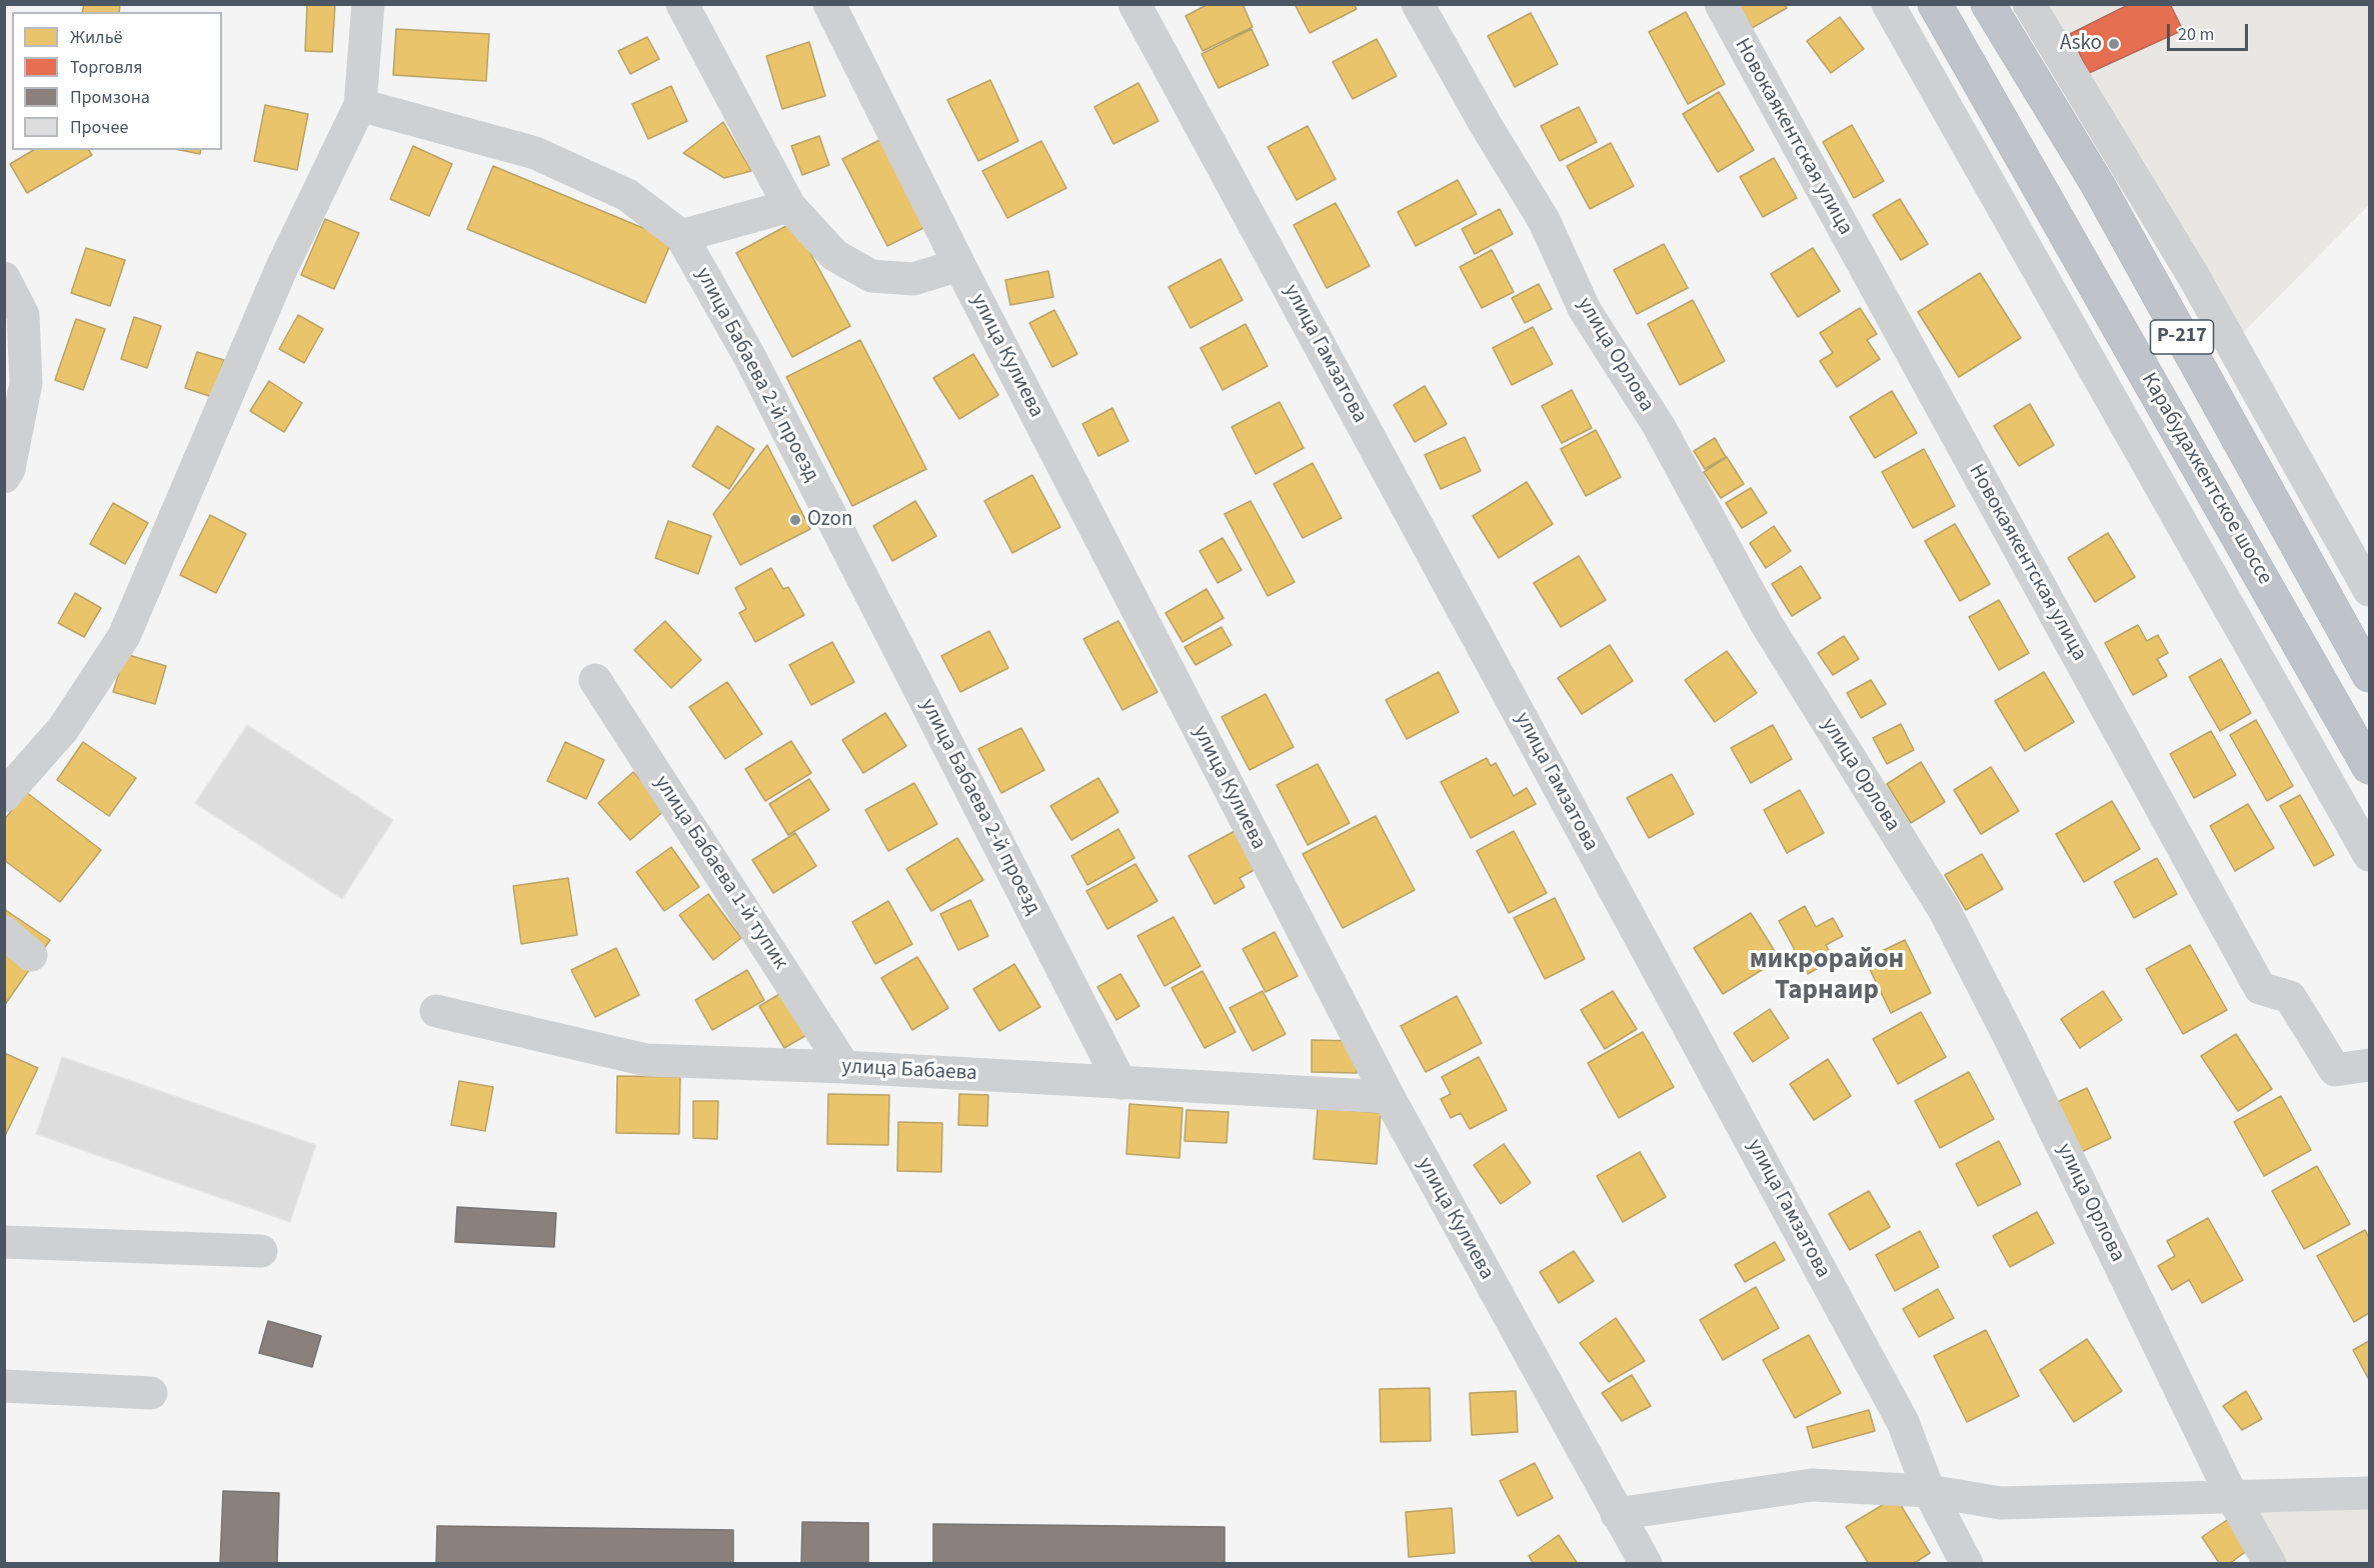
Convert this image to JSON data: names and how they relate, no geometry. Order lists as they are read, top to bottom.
{
  "streets": {
    "highway": ["Р-217", "Карабудахкентское шоссе"],
    "street": [
      "Новокаякентская улица",
      "улица Гамзатова",
      "улица Орлова",
      "улица Кулиева",
      "улица Бабаева 2-й проезд",
      "улица Бабаева 1-й тупик",
      "улица Бабаева"
    ]
  },
  "crossings": [
    ["улица Кулиева", "улица Бабаева"],
    ["улица Бабаева 2-й проезд", "улица Бабаева"],
    ["улица Бабаева 1-й тупик", "улица Бабаева"]
  ],
  "districts": ["микрорайон Тарнаир"],
  "places": ["Asko", "Ozon"],
  "legend": [
    "Жильё",
    "Торговля",
    "Промзона",
    "Прочее"
  ],
  "scale_bar": "20 m"
}
